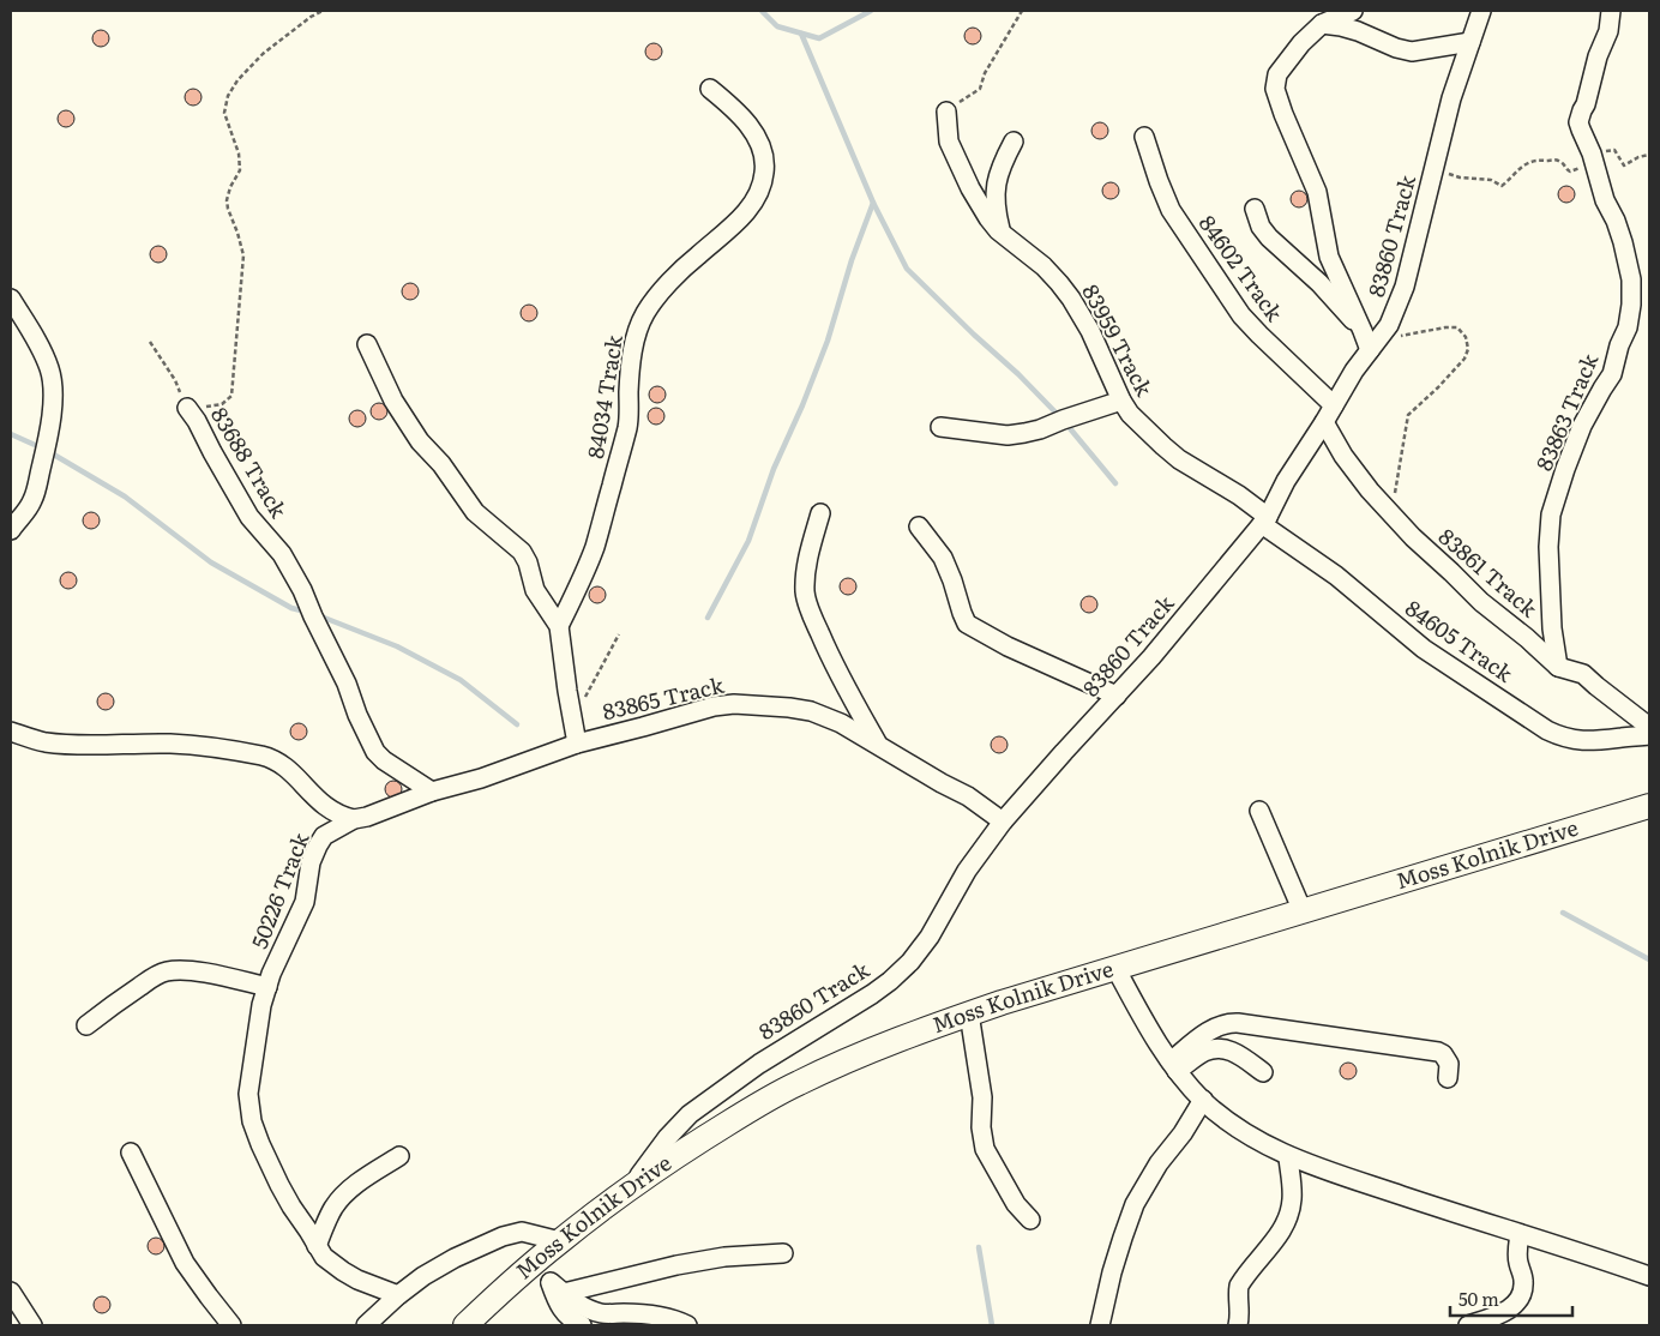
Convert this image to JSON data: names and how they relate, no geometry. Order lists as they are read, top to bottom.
{
  "streets": {
    "main road": ["Moss Kolnik Drive"],
    "street": [
      "83860 Track",
      "84602 Track",
      "83959 Track",
      "84034 Track",
      "83863 Track",
      "83688 Track",
      "83861 Track",
      "84605 Track",
      "83865 Track",
      "50226 Track"
    ]
  },
  "crossings": [
    ["83860 Track", "84602 Track"],
    ["83860 Track", "83959 Track"],
    ["83860 Track", "83861 Track"],
    ["83860 Track", "84605 Track"],
    ["83860 Track", "83865 Track"],
    ["83860 Track", "Moss Kolnik Drive"],
    ["83959 Track", "84605 Track"],
    ["83863 Track", "83861 Track"],
    ["83688 Track", "83865 Track"],
    ["83865 Track", "50226 Track"]
  ],
  "scale_bar": "50 m"
}
